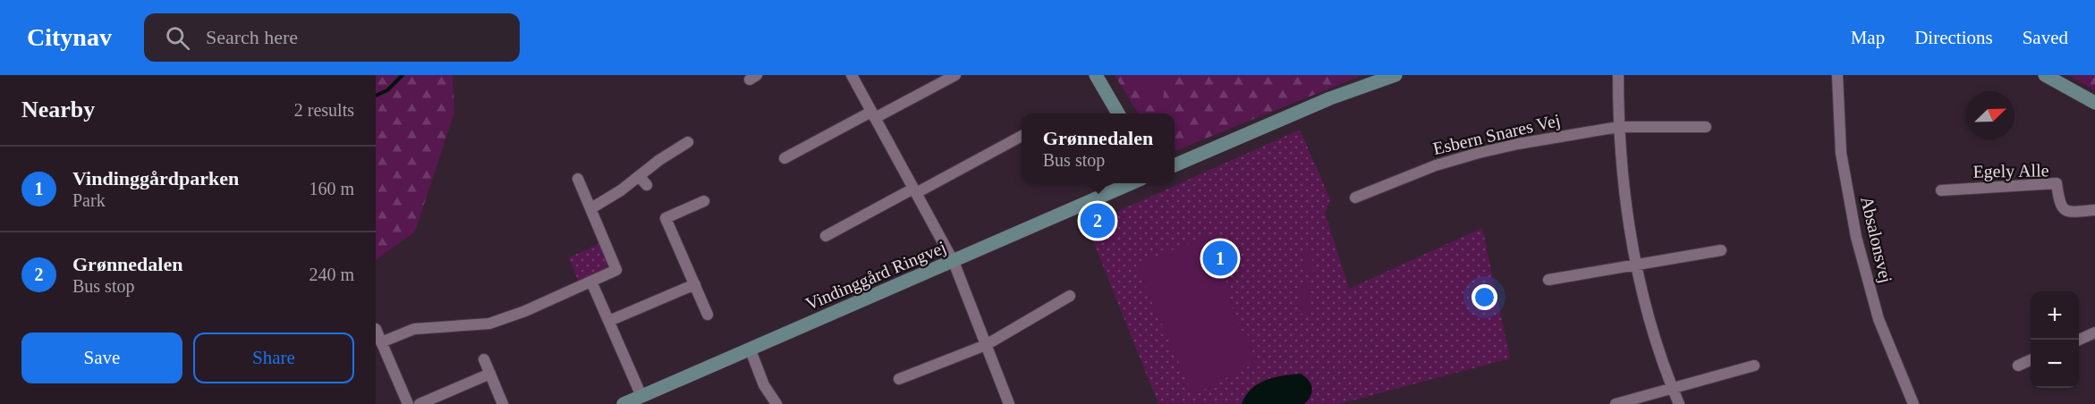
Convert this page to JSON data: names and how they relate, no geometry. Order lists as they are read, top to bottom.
{
  "streets": {
    "street": [
      "Esbern Snares Vej",
      "Egely Alle",
      "Absalonsvej",
      "Vindinggård Ringvej"
    ]
  },
  "north": "top right",
  "page": {
    "header": "Citynav",
    "search": "Search here",
    "nav": ["Map", "Directions", "Saved"],
    "heading": ["Nearby", "2 results"],
    "popup": ["Grønnedalen", "Bus stop"],
    "list": [
      {
        "mark": "1",
        "name": "Vindinggårdparken",
        "note": "Park",
        "value": "160 m"
      },
      {
        "mark": "2",
        "name": "Grønnedalen",
        "note": "Bus stop",
        "value": "240 m"
      }
    ],
    "pins": ["2", "1"],
    "map_buttons": ["+", "−"],
    "buttons": ["Save", "Share"]
  }
}
